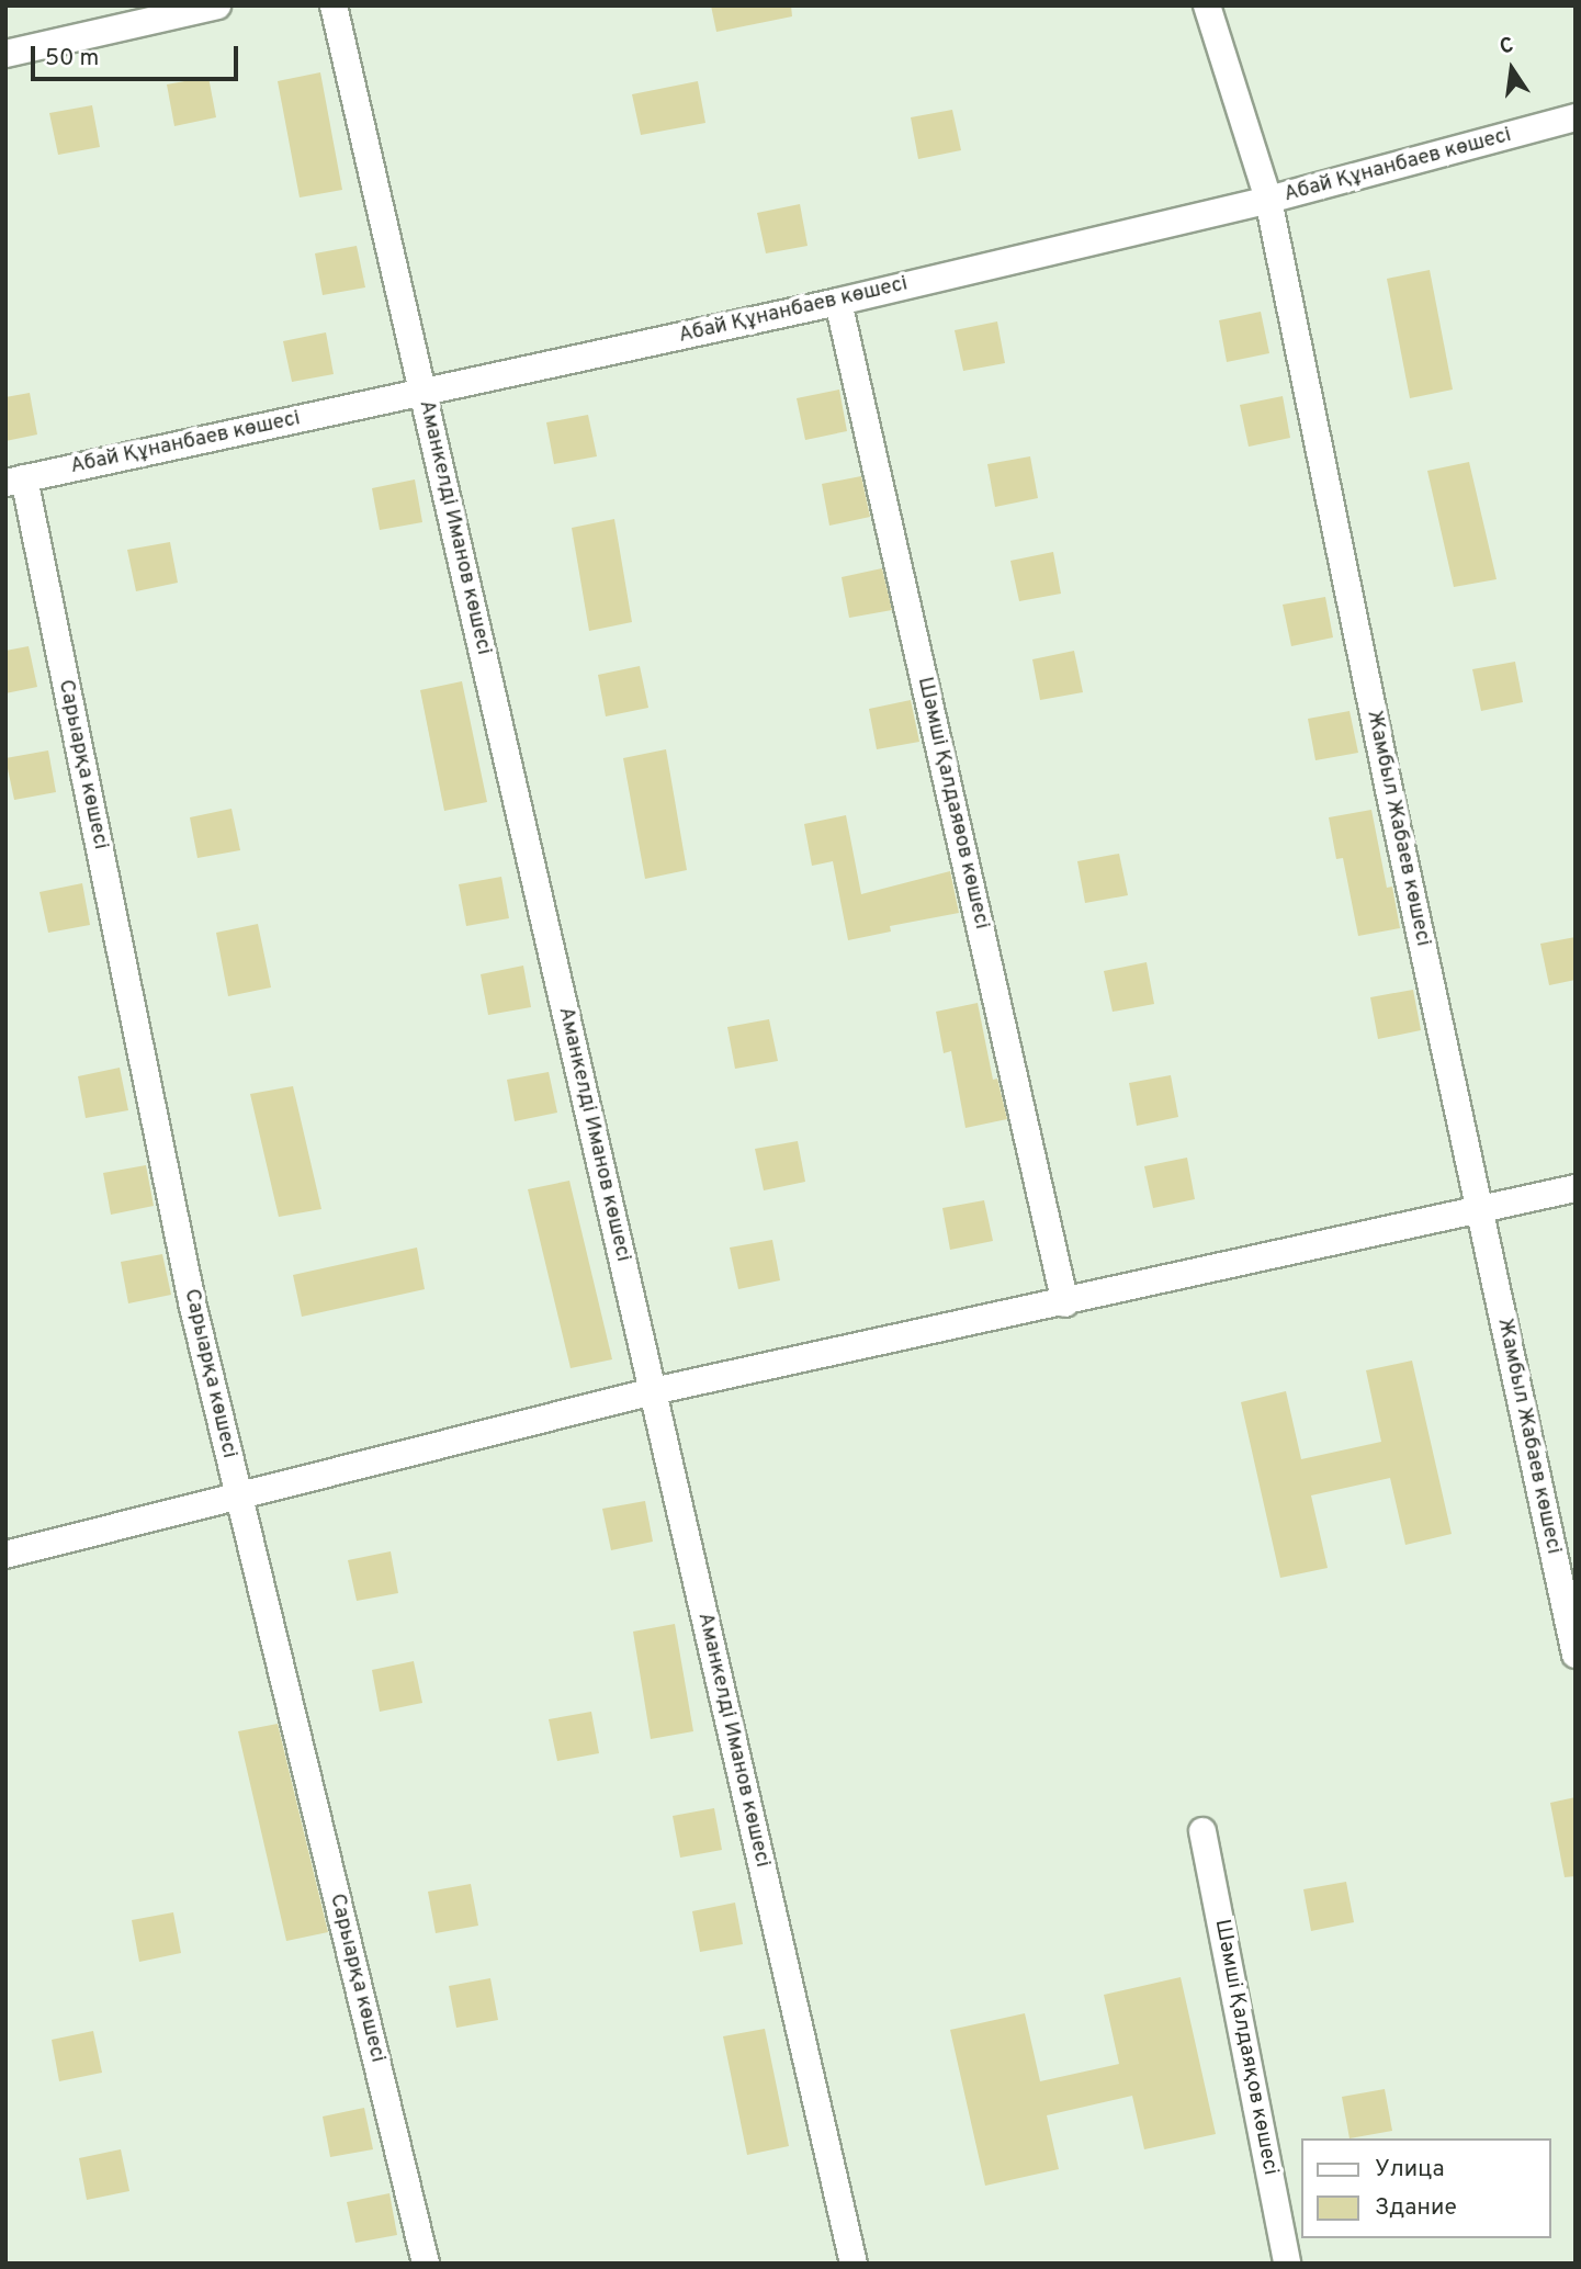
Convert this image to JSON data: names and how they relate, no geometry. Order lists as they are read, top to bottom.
{
  "streets": {
    "street": [
      "Абай Құнанбаев көшесі",
      "Аманкелді Иманов көшесі",
      "Сарыарқа көшесі",
      "Шәмші Қалдаяөов көшесі",
      "Жамбыл Жабаев көшесі",
      "Шәмші Қалдаяқов көшесі"
    ]
  },
  "crossings": [
    ["Абай Құнанбаев көшесі", "Аманкелді Иманов көшесі"],
    ["Абай Құнанбаев көшесі", "Сарыарқа көшесі"],
    ["Абай Құнанбаев көшесі", "Шәмші Қалдаяөов көшесі"],
    ["Абай Құнанбаев көшесі", "Жамбыл Жабаев көшесі"]
  ],
  "legend": ["Улица", "Здание"],
  "scale_bar": "50 m",
  "north": "top"
}
